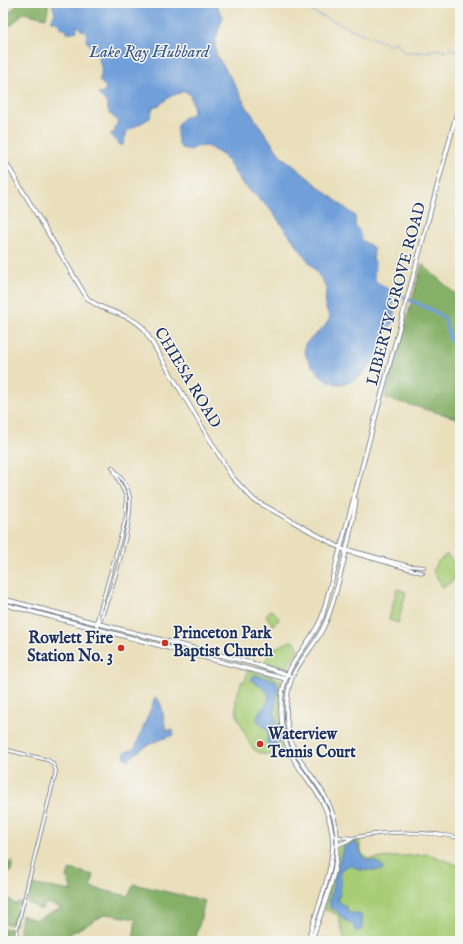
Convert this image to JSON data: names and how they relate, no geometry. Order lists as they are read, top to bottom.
{
  "streets": {
    "main road": ["LIBERTY GROVE ROAD", "CHIESA ROAD"]
  },
  "crossings": [
    ["LIBERTY GROVE ROAD", "CHIESA ROAD"]
  ],
  "water": ["Lake Ray Hubbard"],
  "places": ["Princeton Park Baptist Church", "Rowlett Fire Station No. 3", "Waterview Tennis Court"]
}
